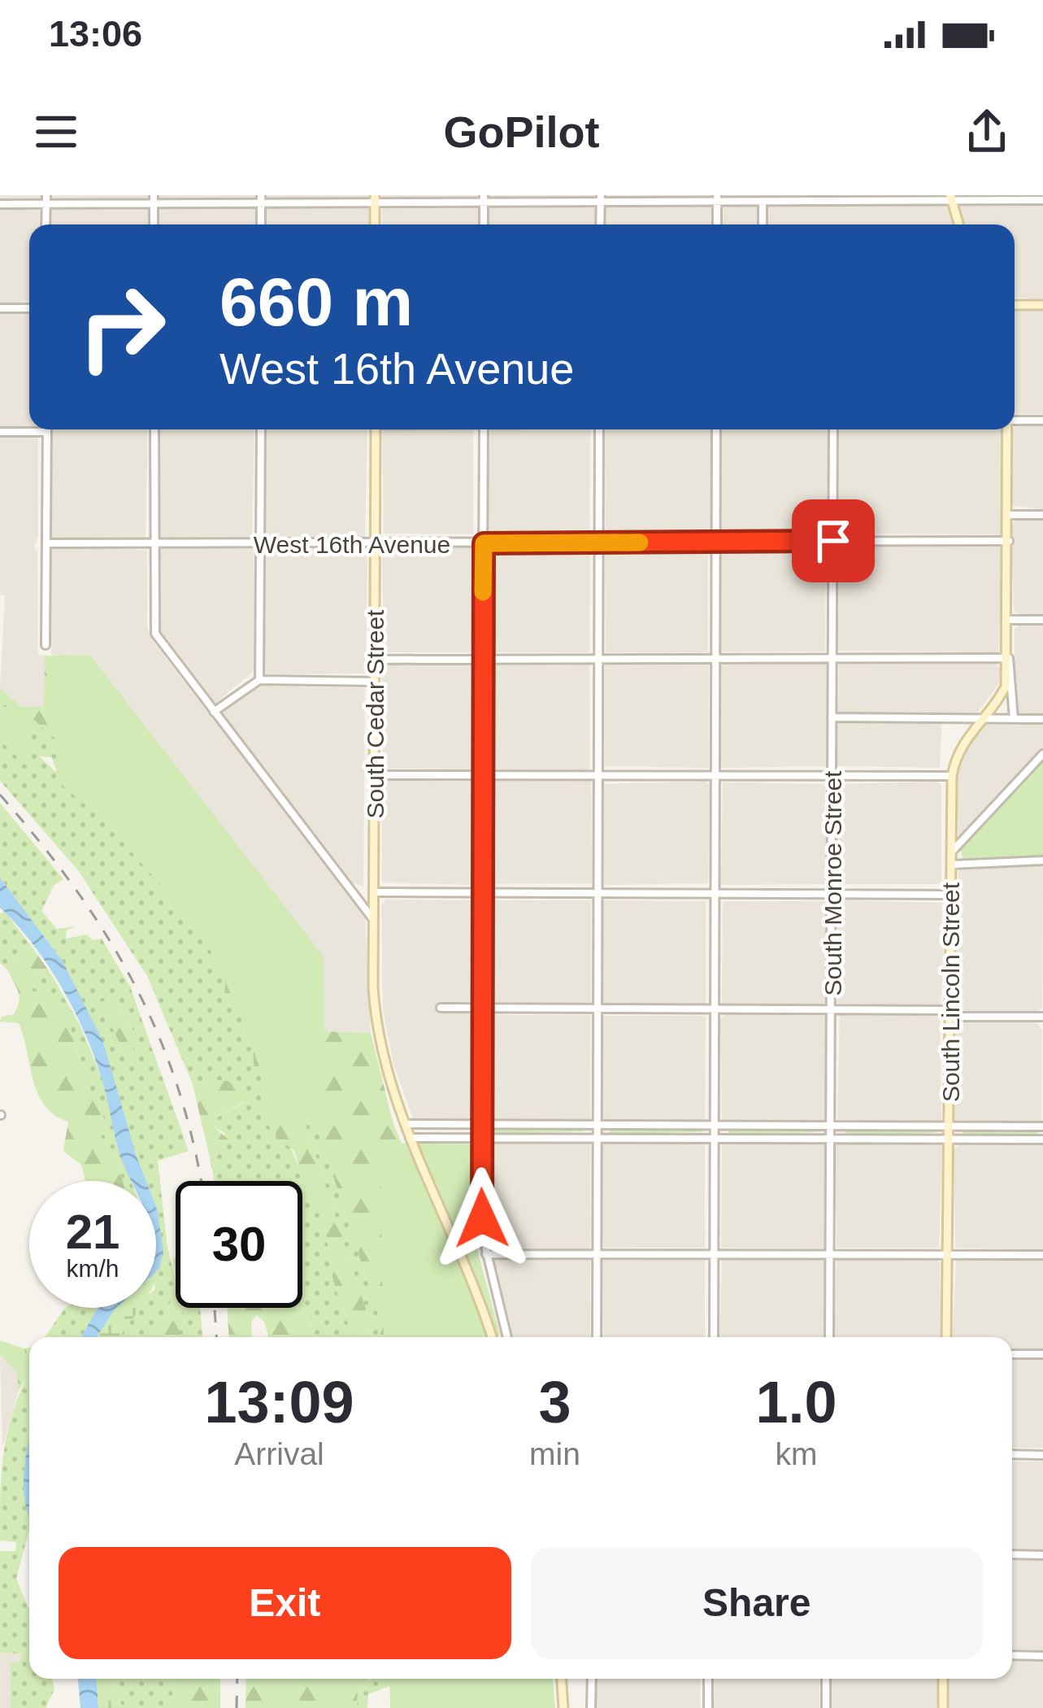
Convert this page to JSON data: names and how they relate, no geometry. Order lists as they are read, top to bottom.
{
  "streets": {
    "street": [
      "West 16th Avenue",
      "South Cedar Street",
      "South Monroe Street",
      "South Lincoln Street"
    ]
  },
  "crossings": [
    ["West 16th Avenue", "South Cedar Street"],
    ["West 16th Avenue", "South Monroe Street"],
    ["West 16th Avenue", "South Lincoln Street"]
  ],
  "page": {
    "status": "13:06",
    "header": "GoPilot",
    "turn": ["660 m", "West 16th Avenue"],
    "speed": "21 km/h",
    "limit": "30",
    "eta": [
      "13:09",
      "Arrival",
      "3",
      "min",
      "1.0",
      "km"
    ],
    "buttons": ["Exit", "Share"]
  }
}
